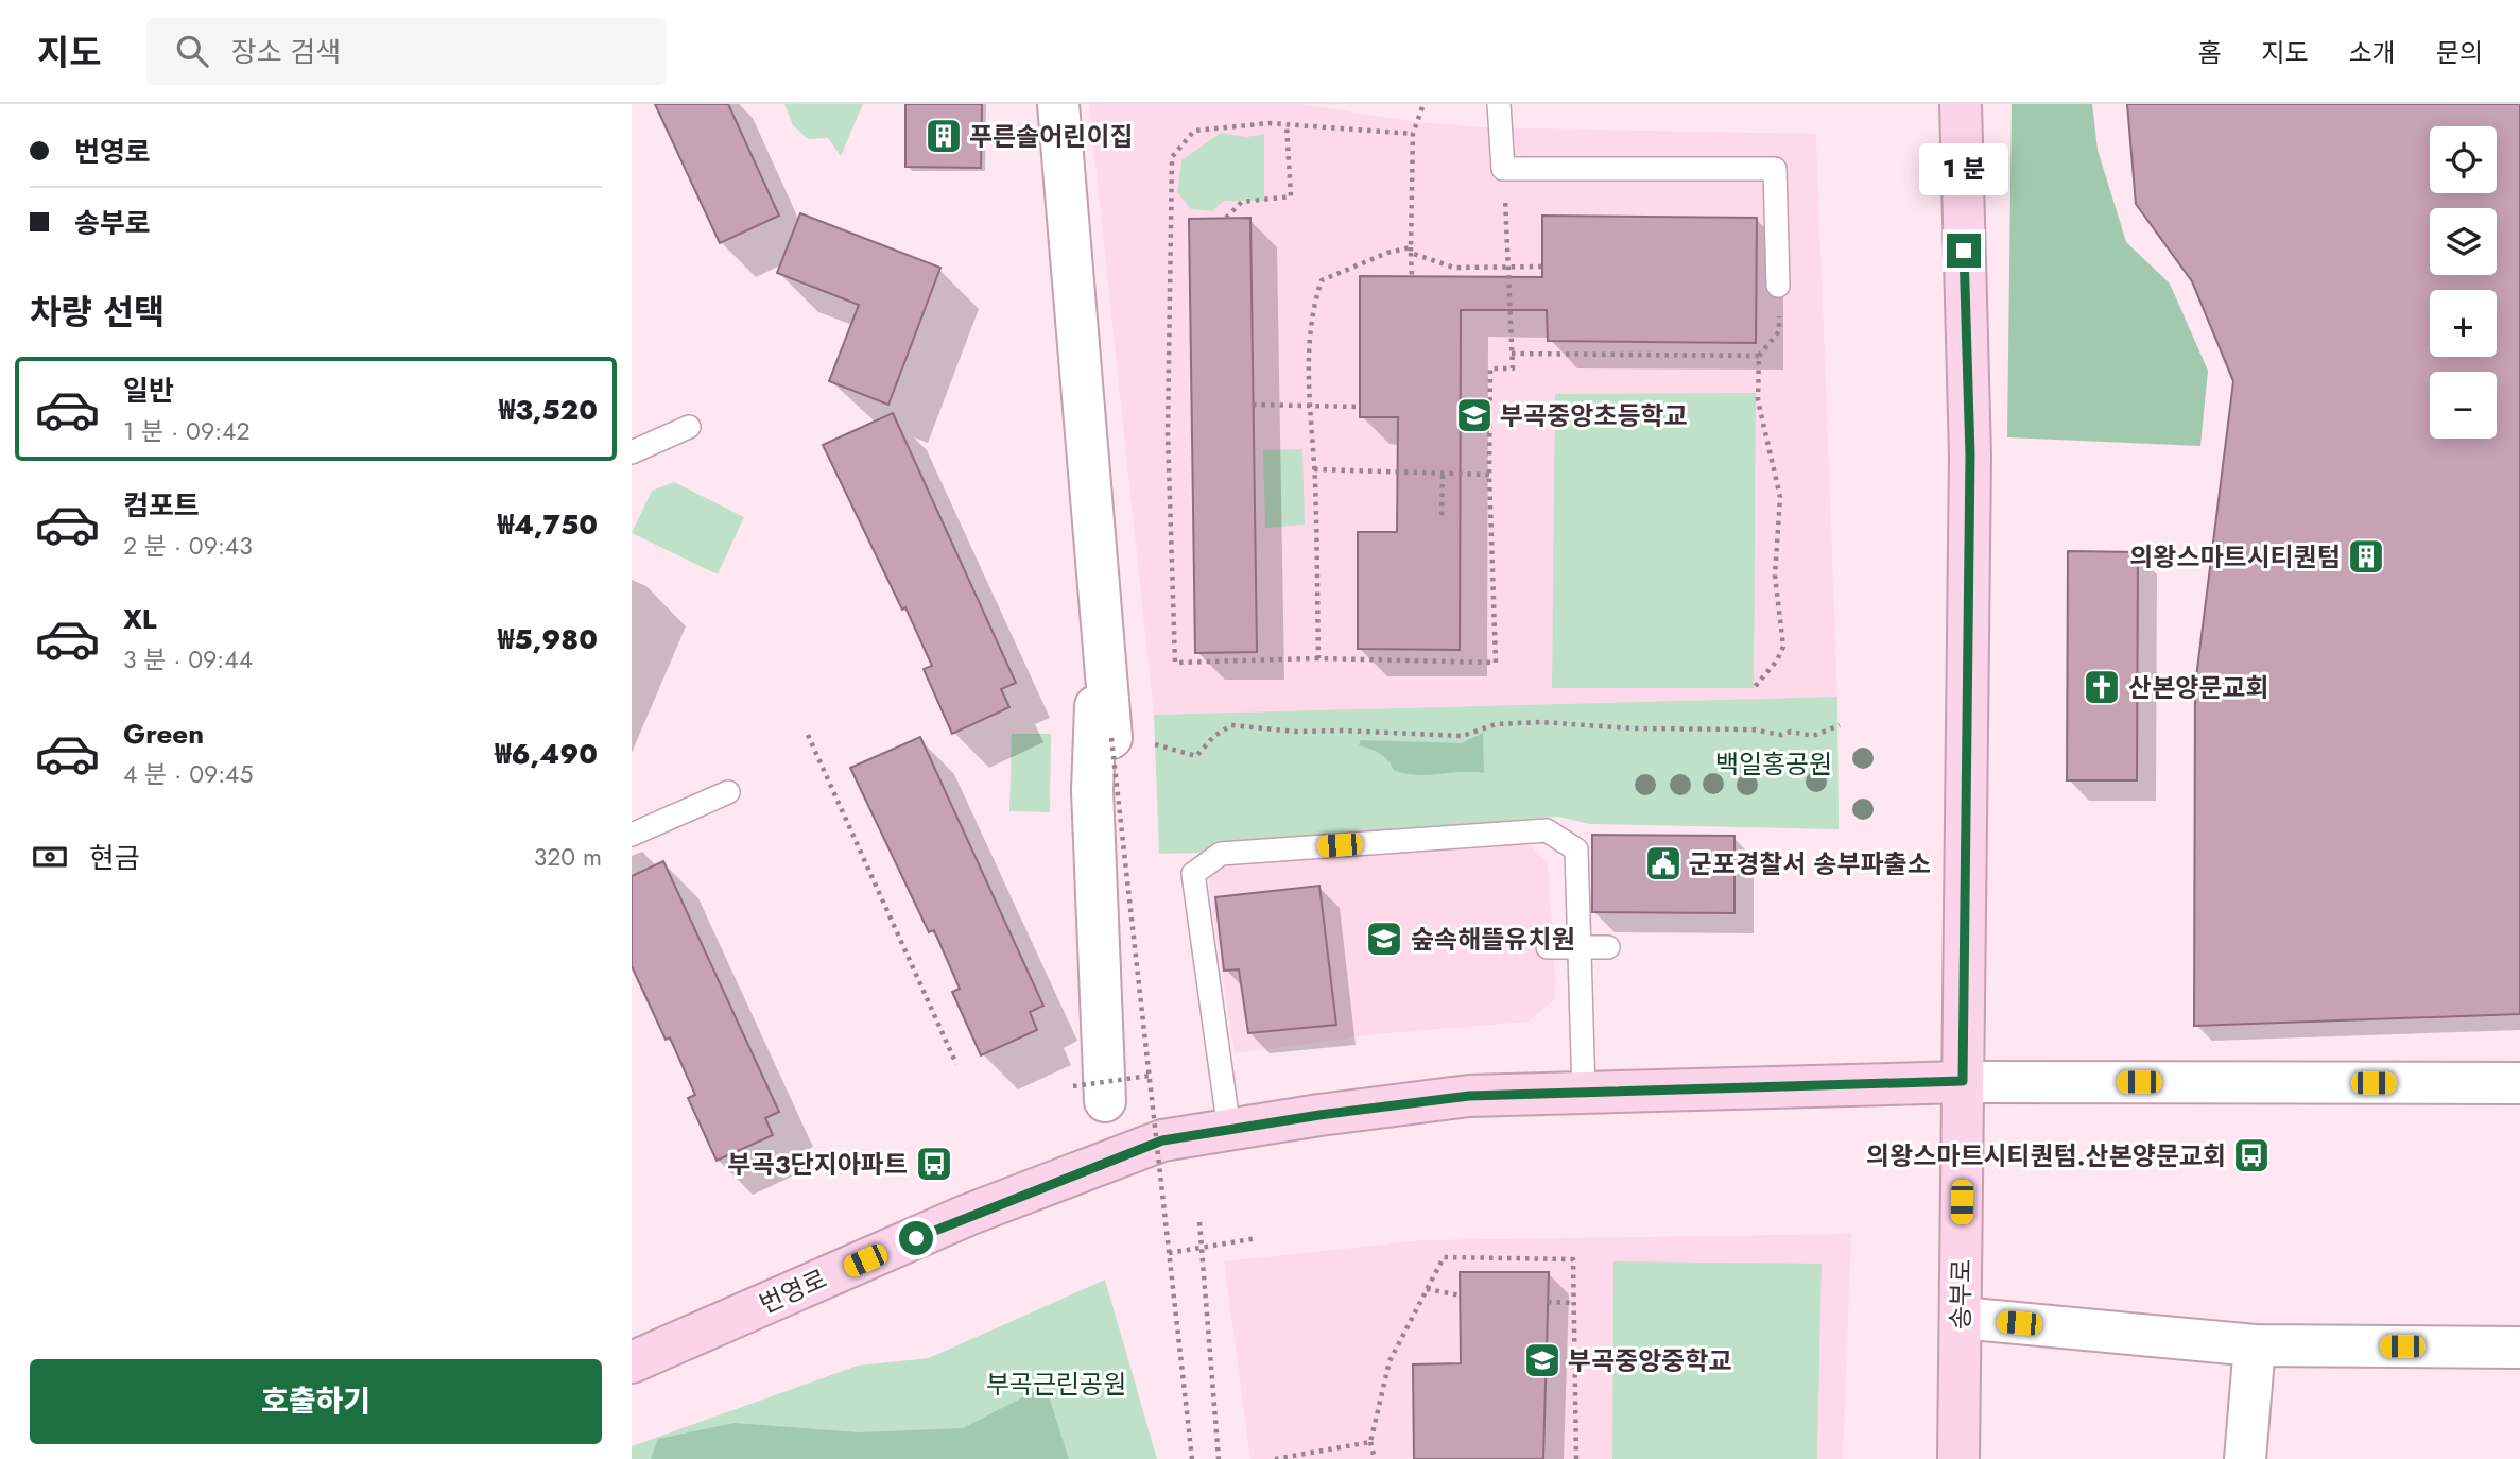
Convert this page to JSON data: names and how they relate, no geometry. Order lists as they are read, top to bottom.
{
  "streets": {
    "street": ["번영로", "송부로"]
  },
  "crossings": [
    ["번영로", "송부로"]
  ],
  "parks": ["백일홍공원", "부곡근린공원"],
  "places": {
    "building": ["푸른솔어린이집", "의왕스마트시티퀀텀"],
    "school or university": ["부곡중앙초등학교", "숲속해뜰유치원", "부곡중앙중학교"],
    "church": ["산본양문교회"],
    "public building": ["군포경찰서 송부파출소"],
    "bus stop": ["의왕스마트시티퀀텀.산본양문교회", "부곡3단지아파트"]
  },
  "page": {
    "header": "지도",
    "search": "장소 검색",
    "nav": [
      "홈",
      "지도",
      "소개",
      "문의"
    ],
    "banner": ["번영로", "송부로"],
    "map_buttons": ["+", "−"],
    "bubble": "1 분",
    "heading": "차량 선택",
    "list": [
      {
        "name": "일반",
        "note": "1 분 · 09:42",
        "value": "₩3,520"
      },
      {
        "name": "컴포트",
        "note": "2 분 · 09:43",
        "value": "₩4,750"
      },
      {
        "name": "XL",
        "note": "3 분 · 09:44",
        "value": "₩5,980"
      },
      {
        "name": "Green",
        "note": "4 분 · 09:45",
        "value": "₩6,490"
      }
    ],
    "pay": ["현금", "320 m"],
    "buttons": "호출하기"
  }
}
